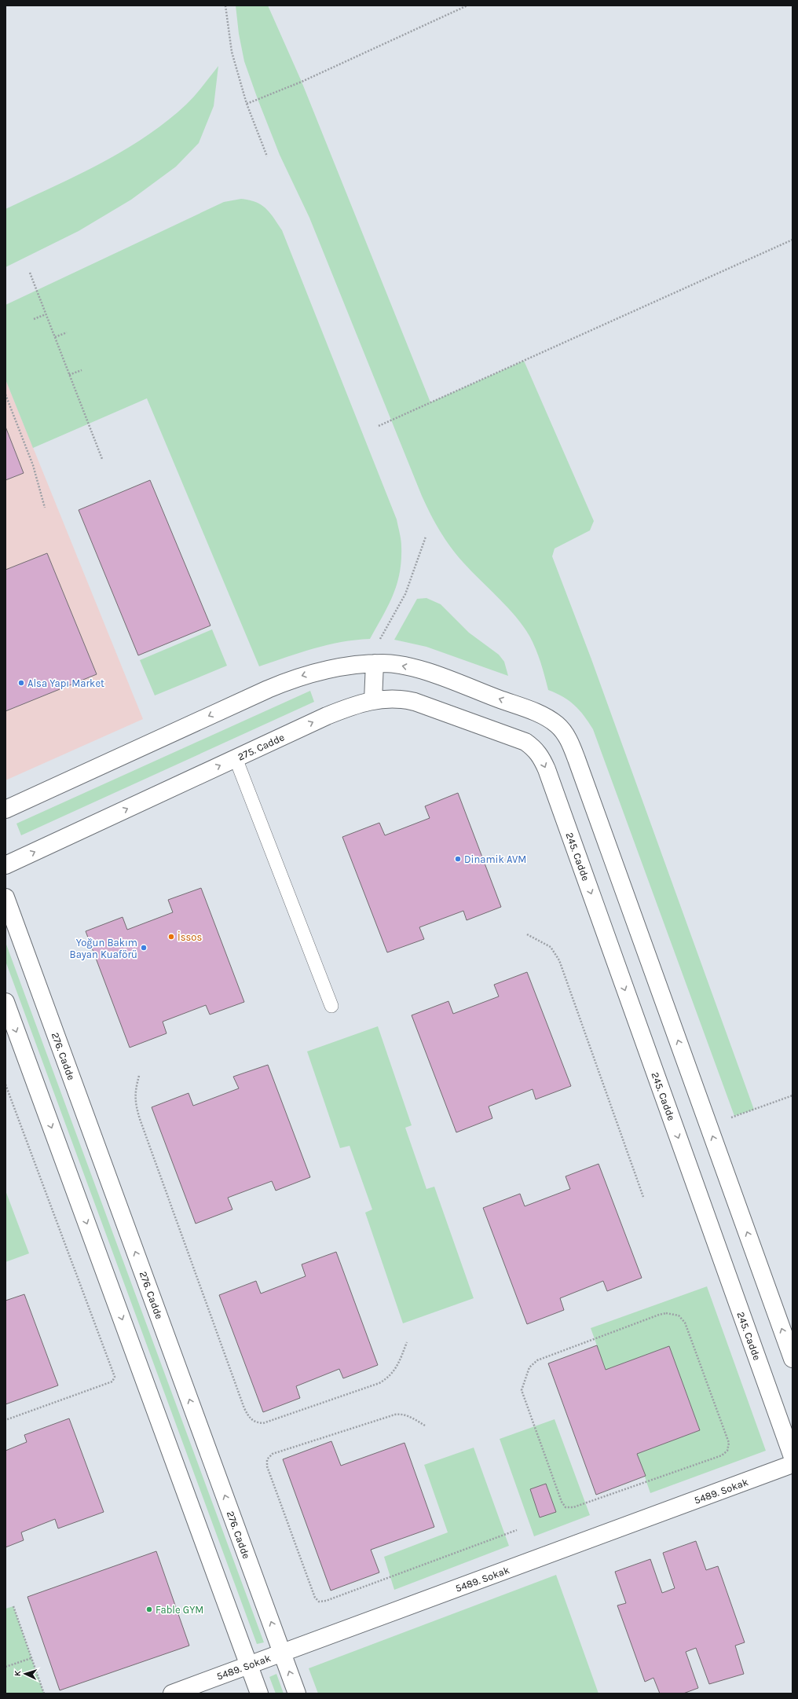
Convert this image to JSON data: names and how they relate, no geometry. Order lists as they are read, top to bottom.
{
  "streets": {
    "street": [
      "275. Cadde",
      "245. Cadde",
      "276. Cadde",
      "5489. Sokak"
    ]
  },
  "crossings": [
    ["275. Cadde", "245. Cadde"],
    ["276. Cadde", "5489. Sokak"]
  ],
  "places": [
    "Alsa Yapı Market",
    "Dinamik AVM",
    "İssos",
    "Yoğun Bakım Bayan Kuaförü",
    "Fable GYM"
  ],
  "north": "left"
}
